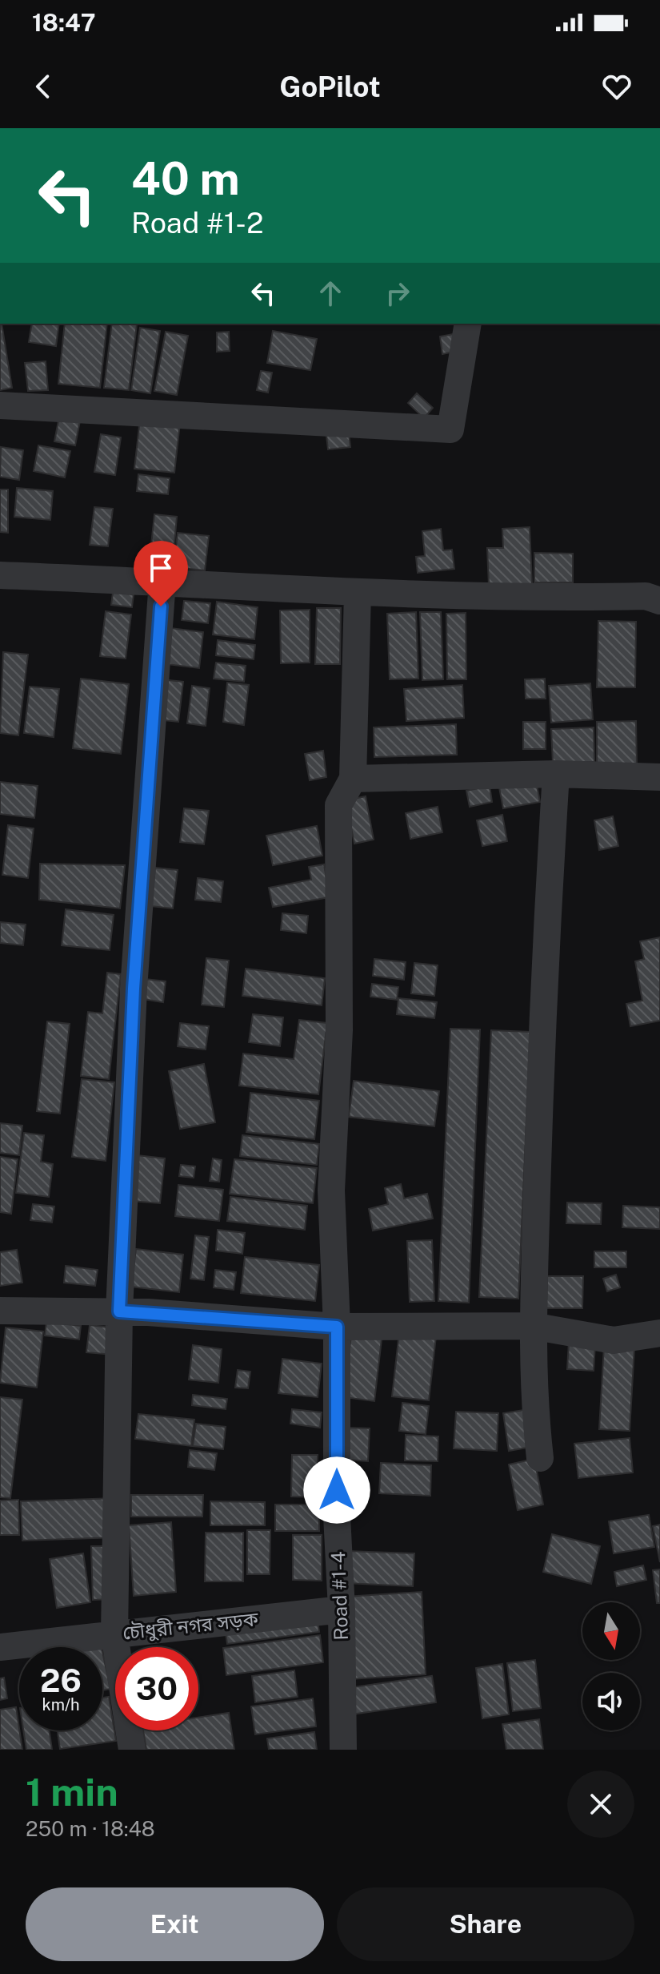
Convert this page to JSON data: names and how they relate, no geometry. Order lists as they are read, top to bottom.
{
  "streets": {
    "street": ["Road #1-4", "চৌধুরী নগর সড়ক"]
  },
  "crossings": [
    ["Road #1-4", "চৌধুরী নগর সড়ক"]
  ],
  "north": "bottom",
  "page": {
    "status": "18:47",
    "header": "GoPilot",
    "turn": ["40 m", "Road #1-2"],
    "speed": "26 km/h",
    "limit": "30",
    "heading": ["1 min", "250 m · 18:48"],
    "buttons": ["Exit", "Share"]
  }
}
